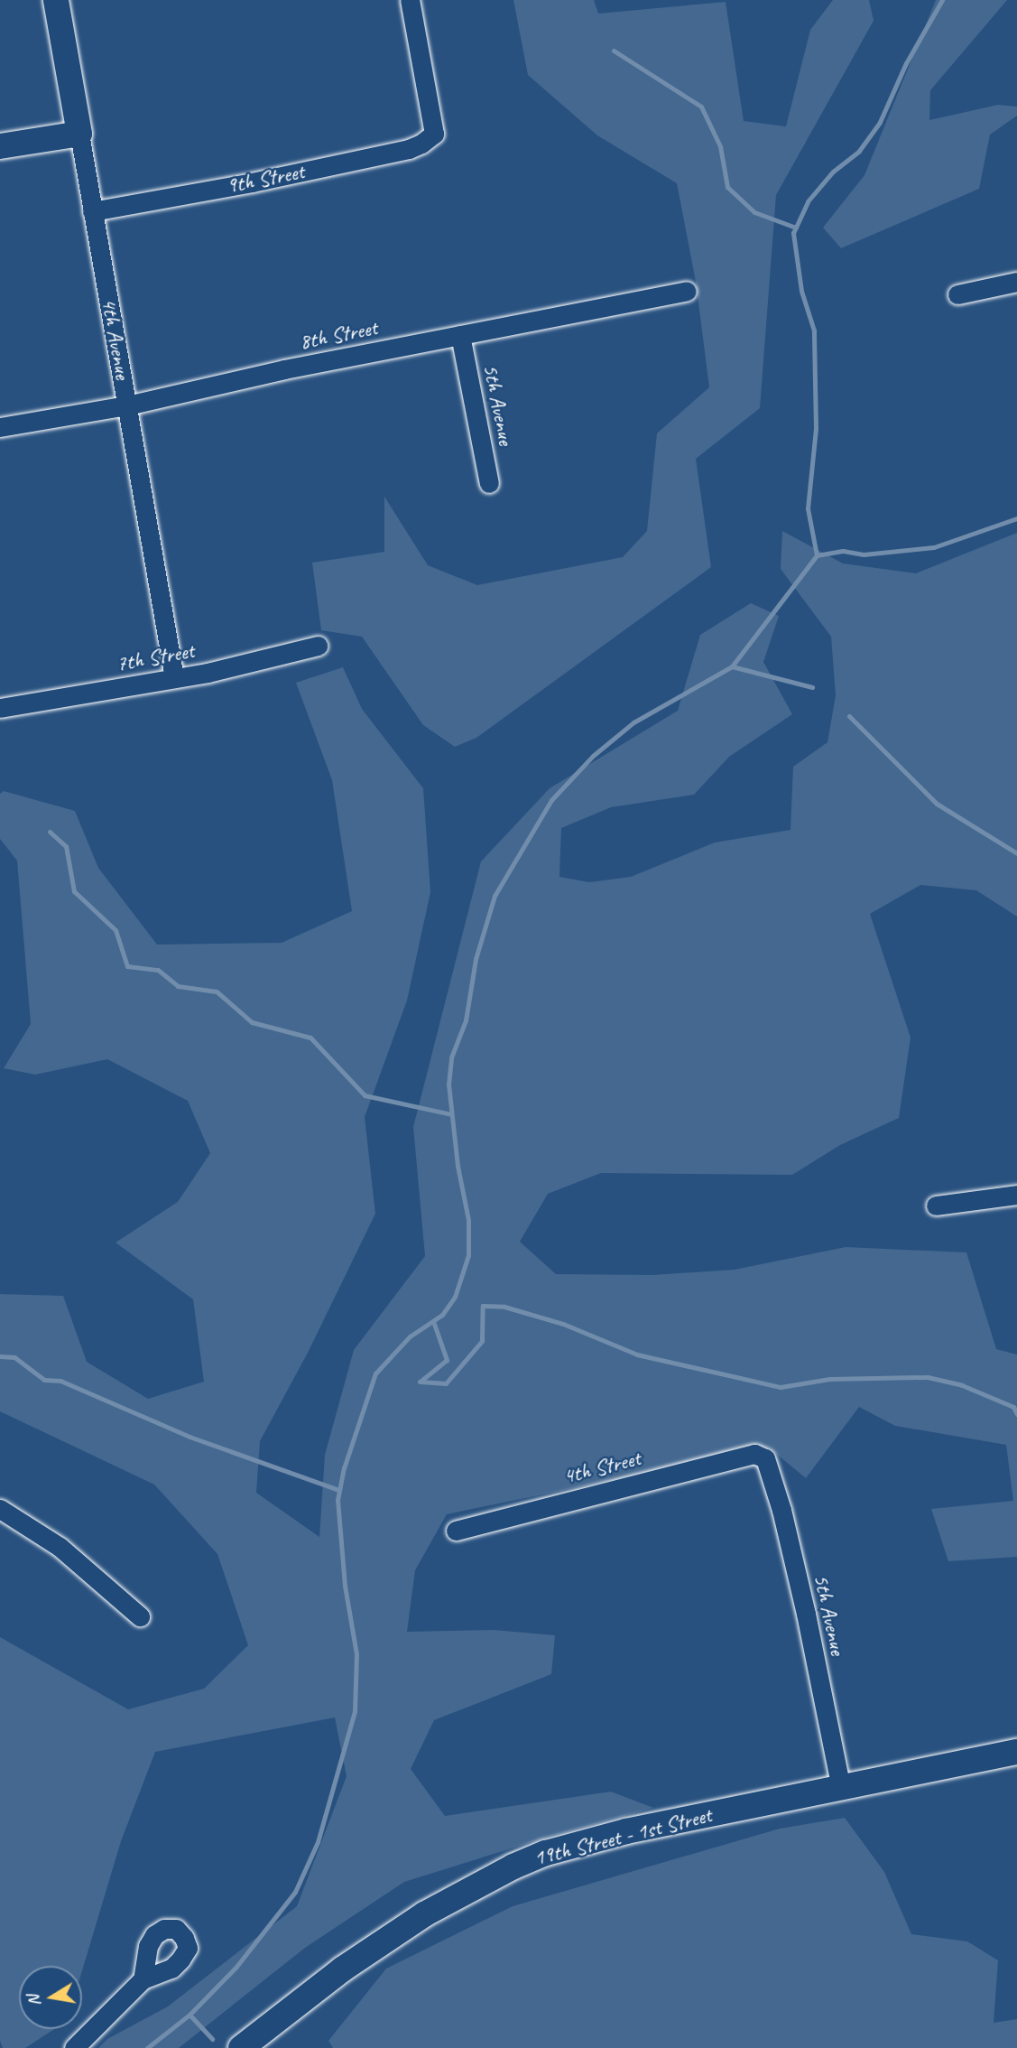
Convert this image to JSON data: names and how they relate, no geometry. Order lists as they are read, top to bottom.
{
  "streets": {
    "main road": ["4th Avenue", "19th Street - 1st Street"],
    "street": [
      "9th Street",
      "8th Street",
      "5th Avenue",
      "7th Street",
      "4th Street"
    ]
  },
  "crossings": [
    ["9th Street", "4th Avenue"],
    ["8th Street", "4th Avenue"],
    ["8th Street", "5th Avenue"],
    ["4th Avenue", "7th Street"],
    ["5th Avenue", "4th Street"],
    ["5th Avenue", "19th Street - 1st Street"]
  ],
  "north": "left"
}
